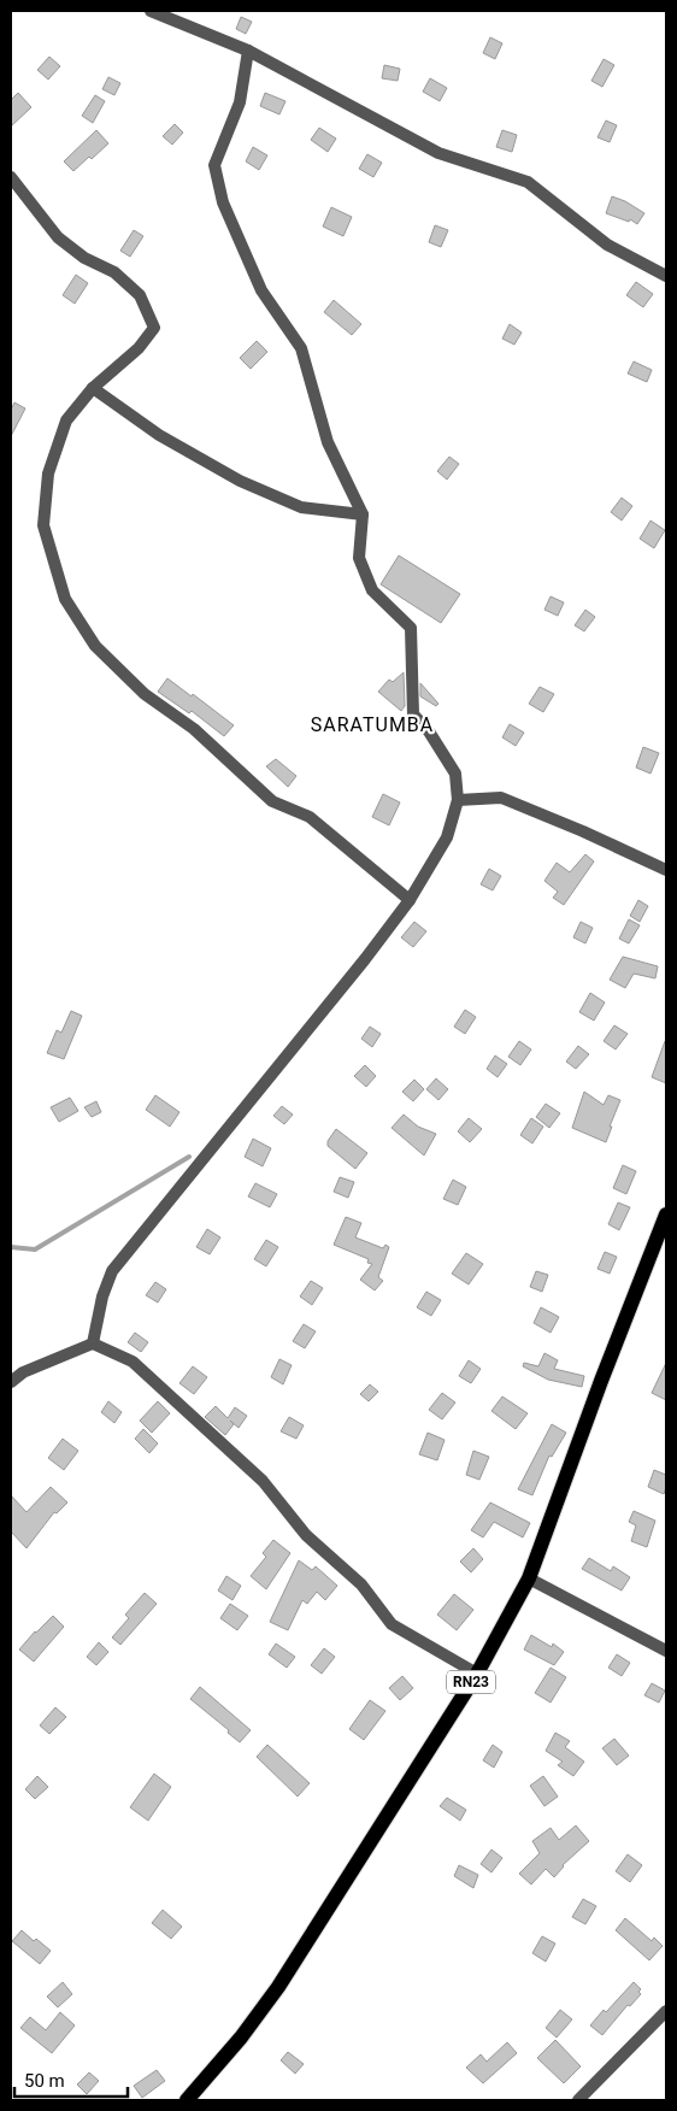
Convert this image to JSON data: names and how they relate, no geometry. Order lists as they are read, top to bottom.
{
  "streets": {
    "main road": ["RN23"]
  },
  "districts": ["SARATUMBA"],
  "scale_bar": "50 m"
}
